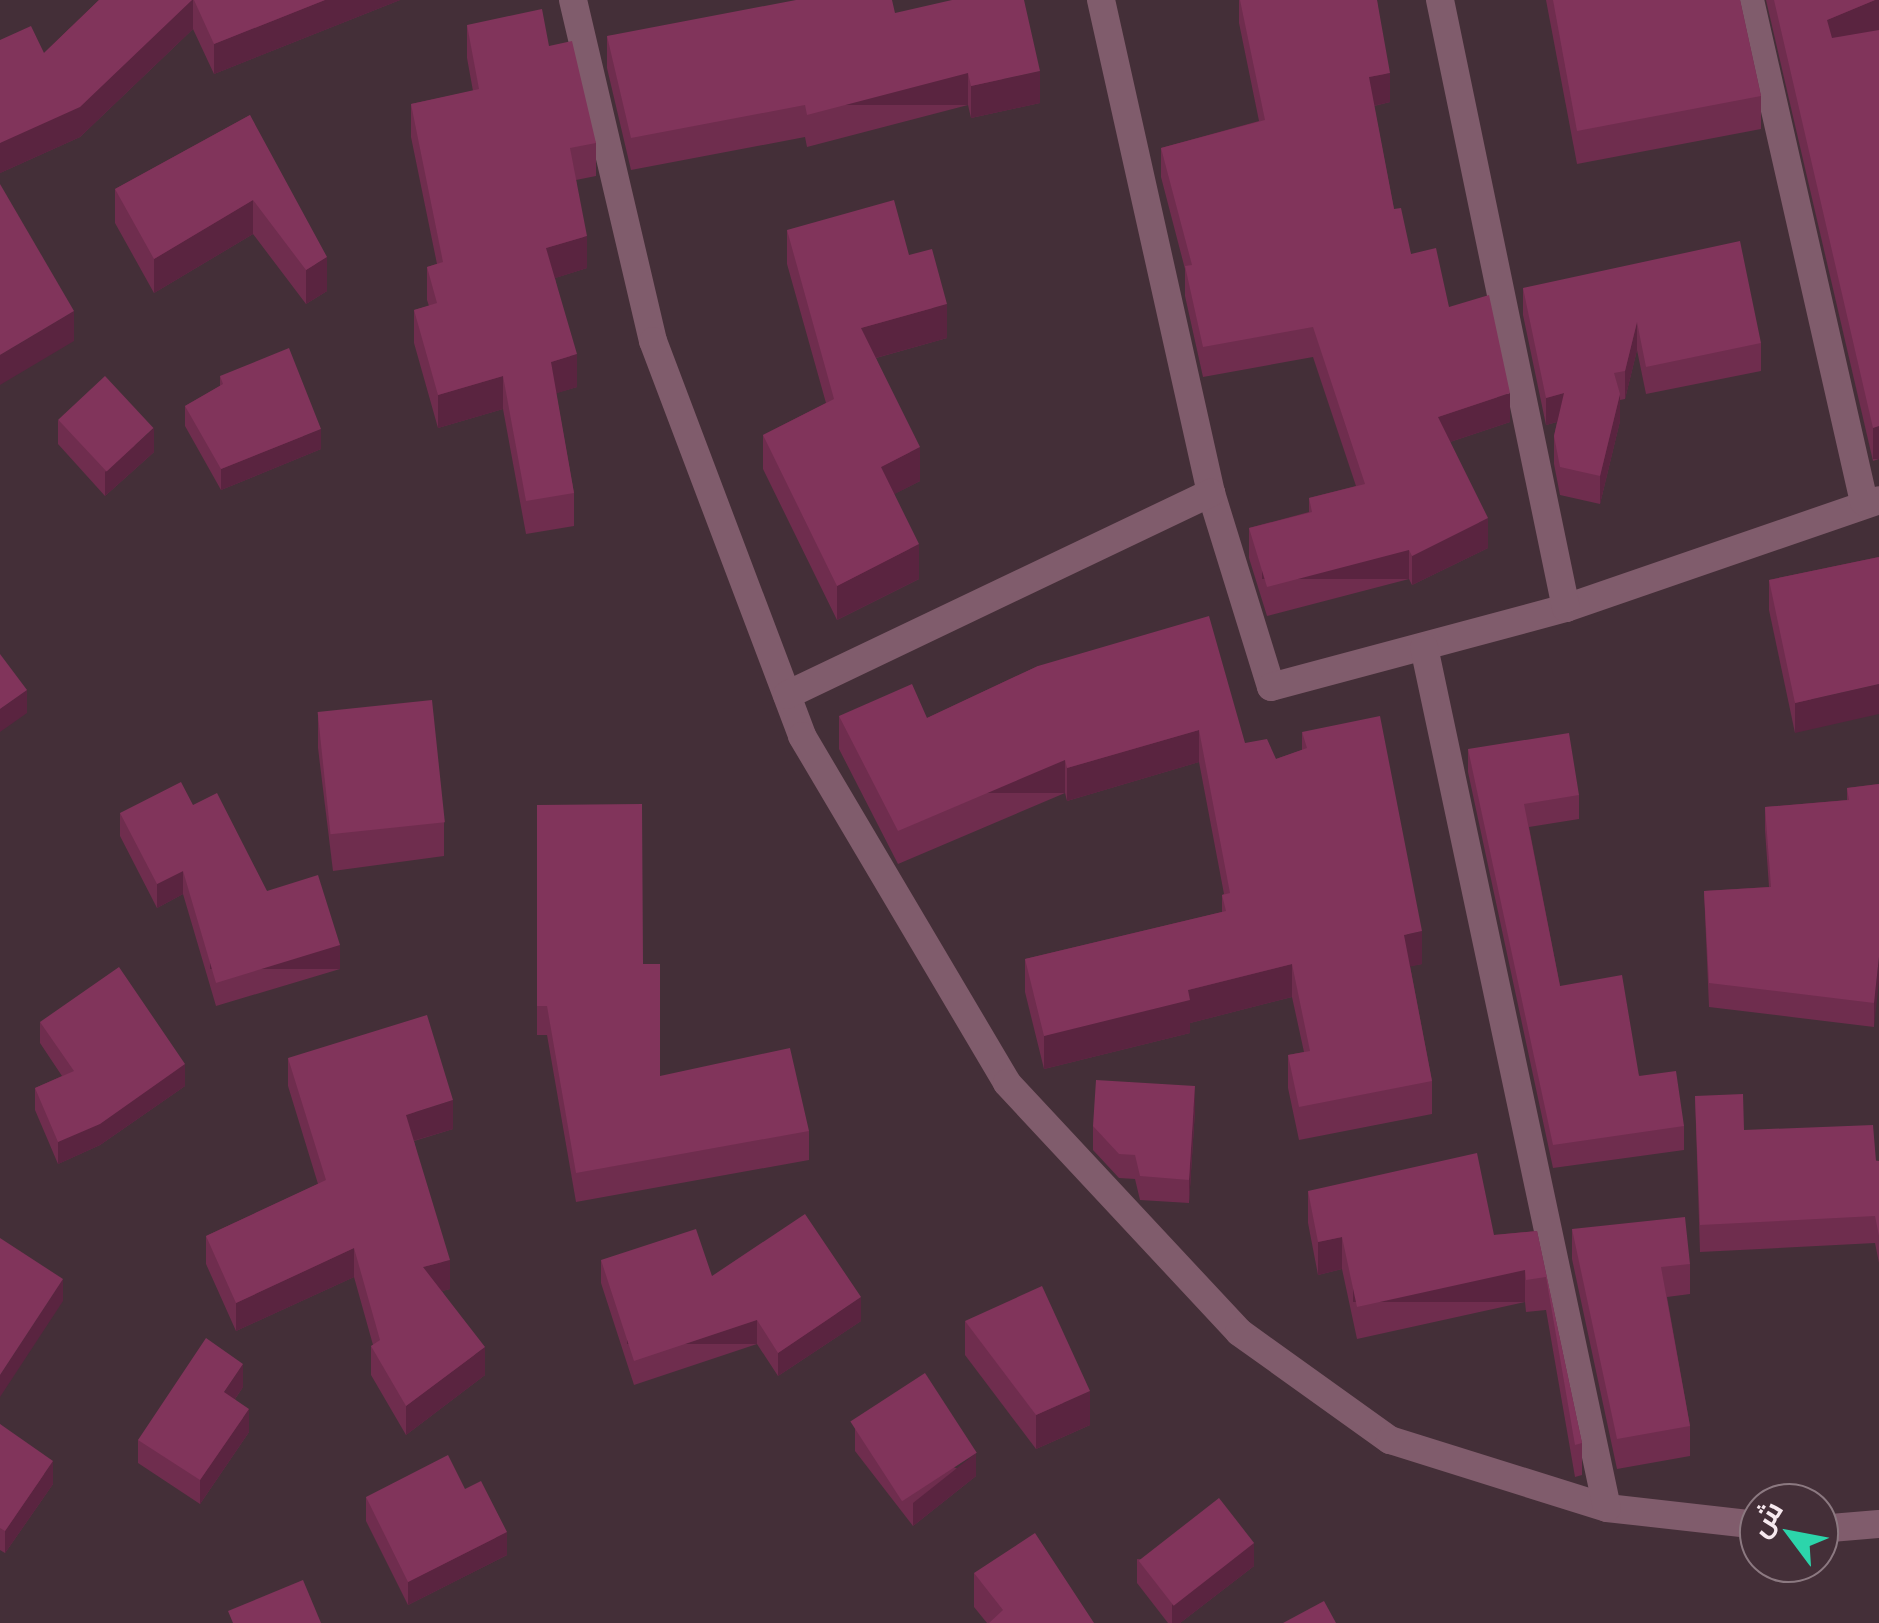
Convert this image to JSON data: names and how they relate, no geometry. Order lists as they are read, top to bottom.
{
  "north": "top left"
}
